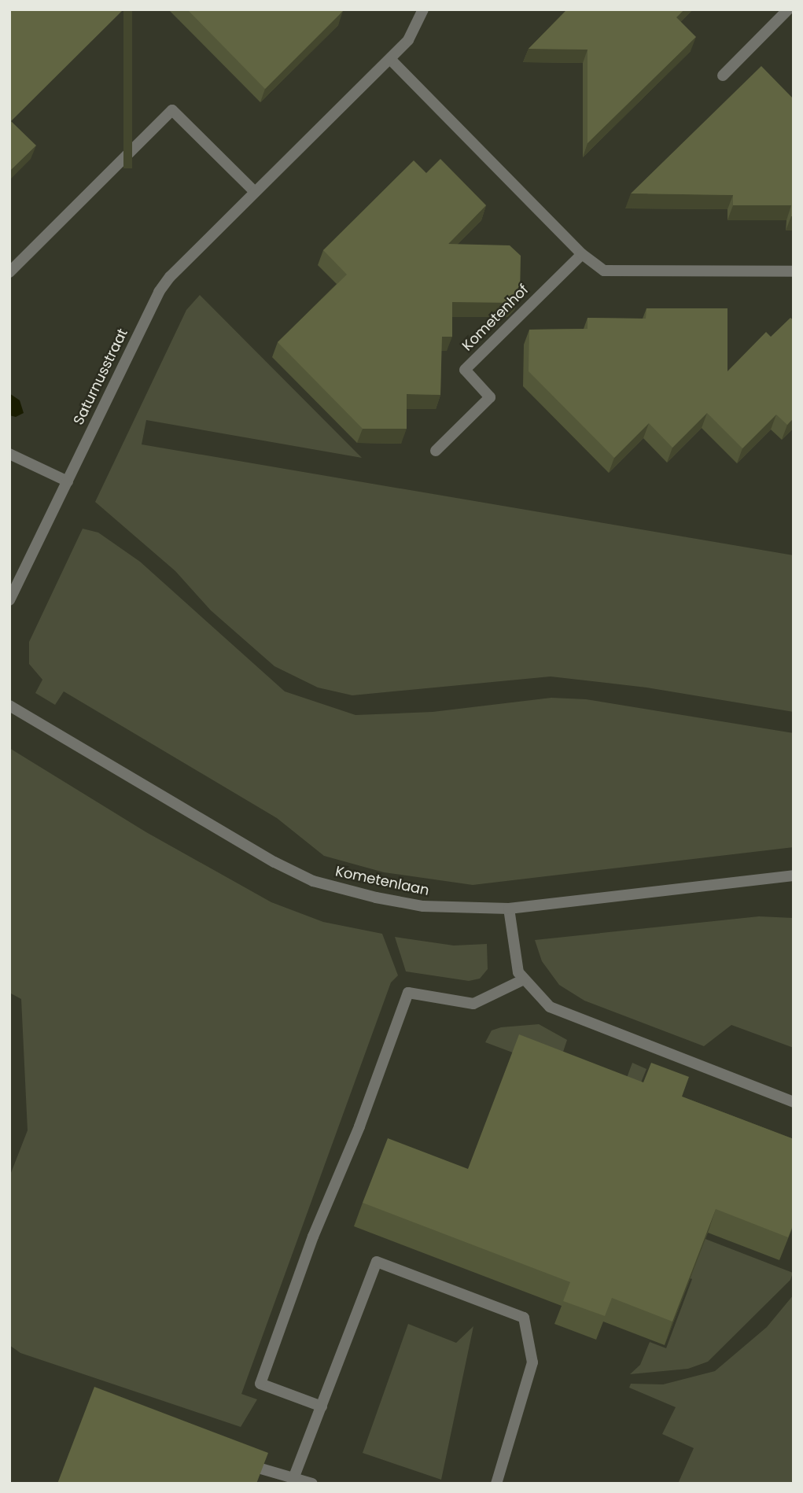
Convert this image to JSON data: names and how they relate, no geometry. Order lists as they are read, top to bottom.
{
  "streets": {
    "street": ["Kometenhof", "Saturnusstraat", "Kometenlaan"]
  }
}
